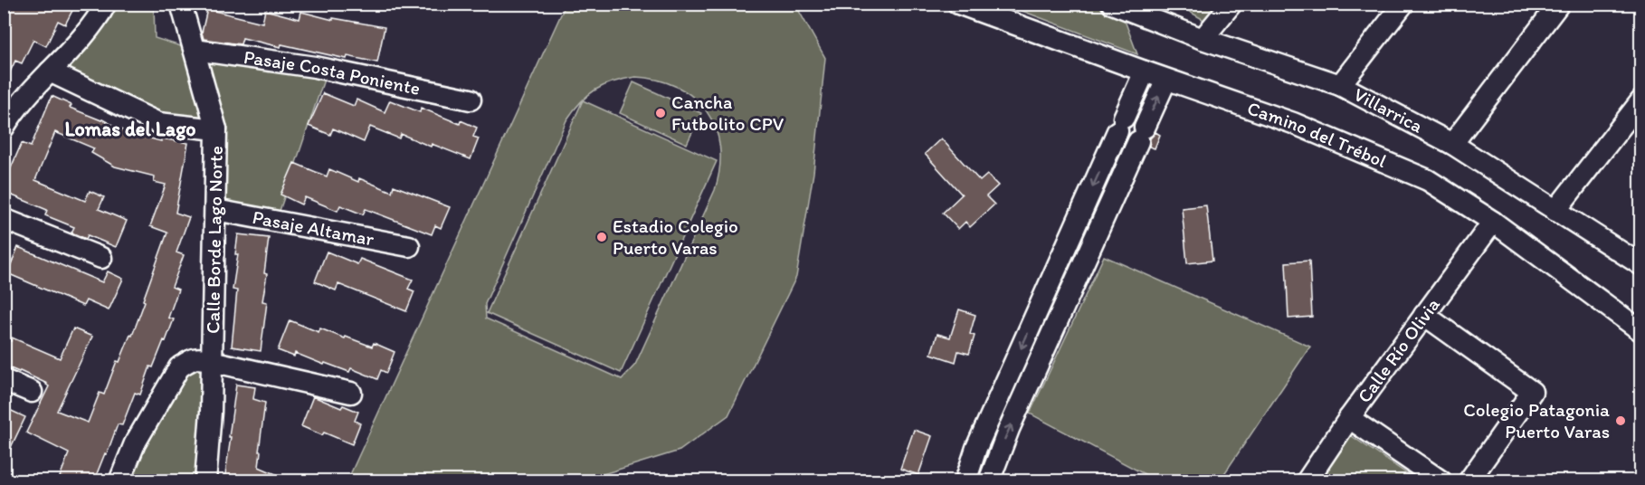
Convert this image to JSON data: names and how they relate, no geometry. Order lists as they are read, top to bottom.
{
  "streets": {
    "street": [
      "Pasaje Costa Poniente",
      "Villarrica",
      "Camino del Trébol",
      "Pasaje Altamar",
      "Calle Borde Lago Norte",
      "Calle Río Olivia"
    ]
  },
  "crossings": [
    ["Pasaje Costa Poniente", "Calle Borde Lago Norte"],
    ["Camino del Trébol", "Calle Río Olivia"],
    ["Pasaje Altamar", "Calle Borde Lago Norte"]
  ],
  "districts": ["Lomas del Lago"],
  "places": ["Cancha Futbolito CPV", "Estadio Colegio Puerto Varas", "Colegio Patagonia Puerto Varas"]
}
